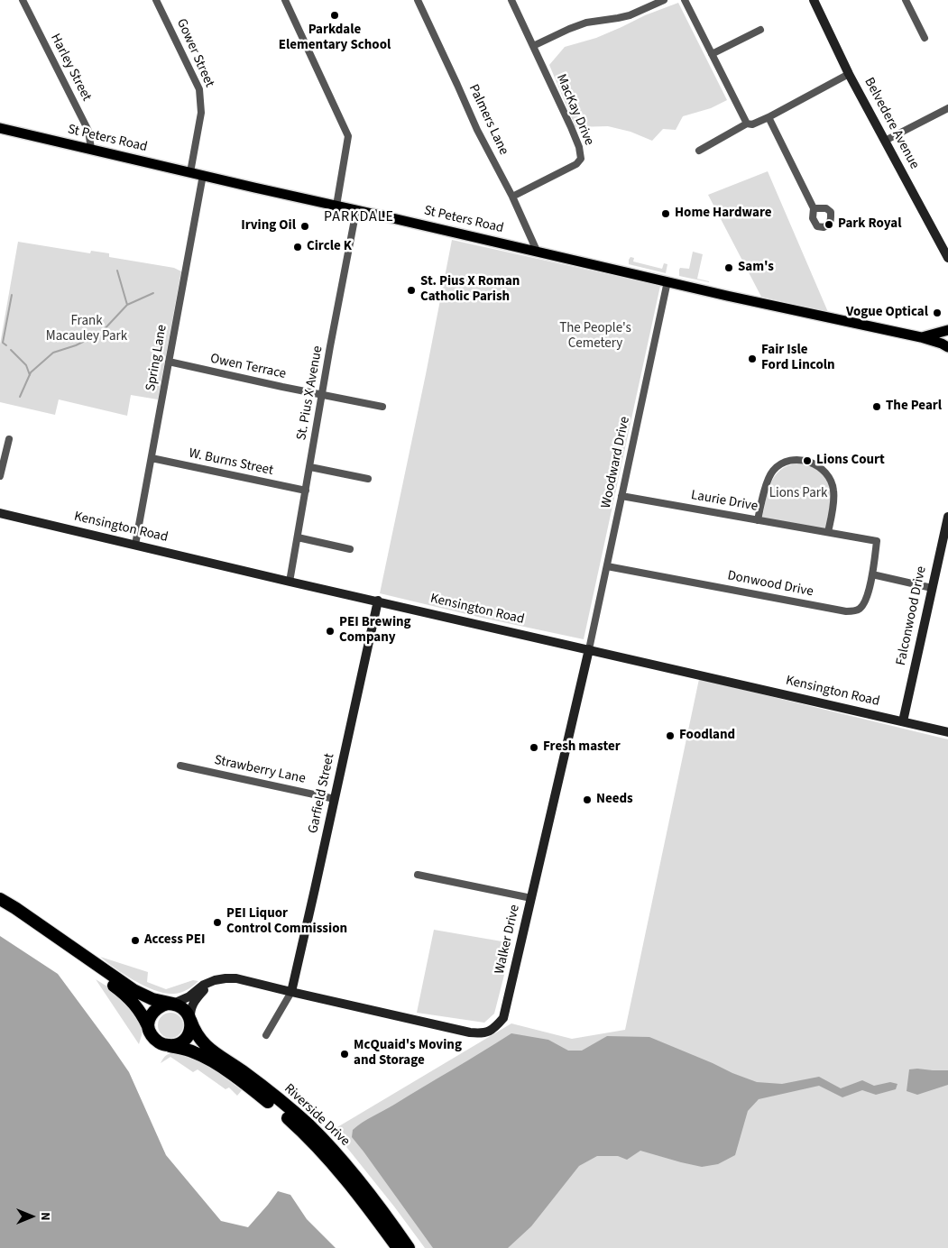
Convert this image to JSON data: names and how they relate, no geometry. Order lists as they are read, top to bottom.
{
  "streets": {
    "highway": ["Riverside Drive"],
    "main road": ["St Peters Road"],
    "street": [
      "Gower Street",
      "Harley Street",
      "MacKay Drive",
      "Palmers Lane",
      "Belvedere Avenue",
      "Spring Lane",
      "Owen Terrace",
      "St. Pius X Avenue",
      "W. Burns Street",
      "Woodward Drive",
      "Laurie Drive",
      "Kensington Road",
      "Donwood Drive",
      "Falconwood Drive",
      "Strawberry Lane",
      "Garfield Street",
      "Walker Drive"
    ]
  },
  "crossings": [
    ["Gower Street", "St Peters Road"],
    ["Harley Street", "St Peters Road"],
    ["MacKay Drive", "Palmers Lane"],
    ["Palmers Lane", "St Peters Road"],
    ["St Peters Road", "Spring Lane"],
    ["St Peters Road", "St. Pius X Avenue"],
    ["St Peters Road", "Woodward Drive"],
    ["Spring Lane", "Owen Terrace"],
    ["Spring Lane", "W. Burns Street"],
    ["Spring Lane", "Kensington Road"],
    ["Owen Terrace", "St. Pius X Avenue"],
    ["St. Pius X Avenue", "W. Burns Street"],
    ["St. Pius X Avenue", "Kensington Road"],
    ["Woodward Drive", "Laurie Drive"],
    ["Woodward Drive", "Kensington Road"],
    ["Woodward Drive", "Donwood Drive"],
    ["Woodward Drive", "Walker Drive"],
    ["Laurie Drive", "Donwood Drive"],
    ["Kensington Road", "Falconwood Drive"],
    ["Kensington Road", "Garfield Street"],
    ["Kensington Road", "Walker Drive"],
    ["Strawberry Lane", "Garfield Street"],
    ["Garfield Street", "Walker Drive"]
  ],
  "districts": ["PARKDALE"],
  "parks": ["Frank Macauley Park", "The People's Cemetery", "Lions Park"],
  "places": [
    "Parkdale Elementary School",
    "Home Hardware",
    "Park Royal",
    "Irving Oil",
    "Circle K",
    "Sam's",
    "St. Pius X Roman Catholic Parish",
    "Vogue Optical",
    "Fair Isle Ford Lincoln",
    "The Pearl",
    "Lions Court",
    "PEI Brewing Company",
    "Foodland",
    "Fresh master",
    "Needs",
    "PEI Liquor Control Commission",
    "Access PEI",
    "McQuaid's Moving and Storage"
  ],
  "north": "right"
}
